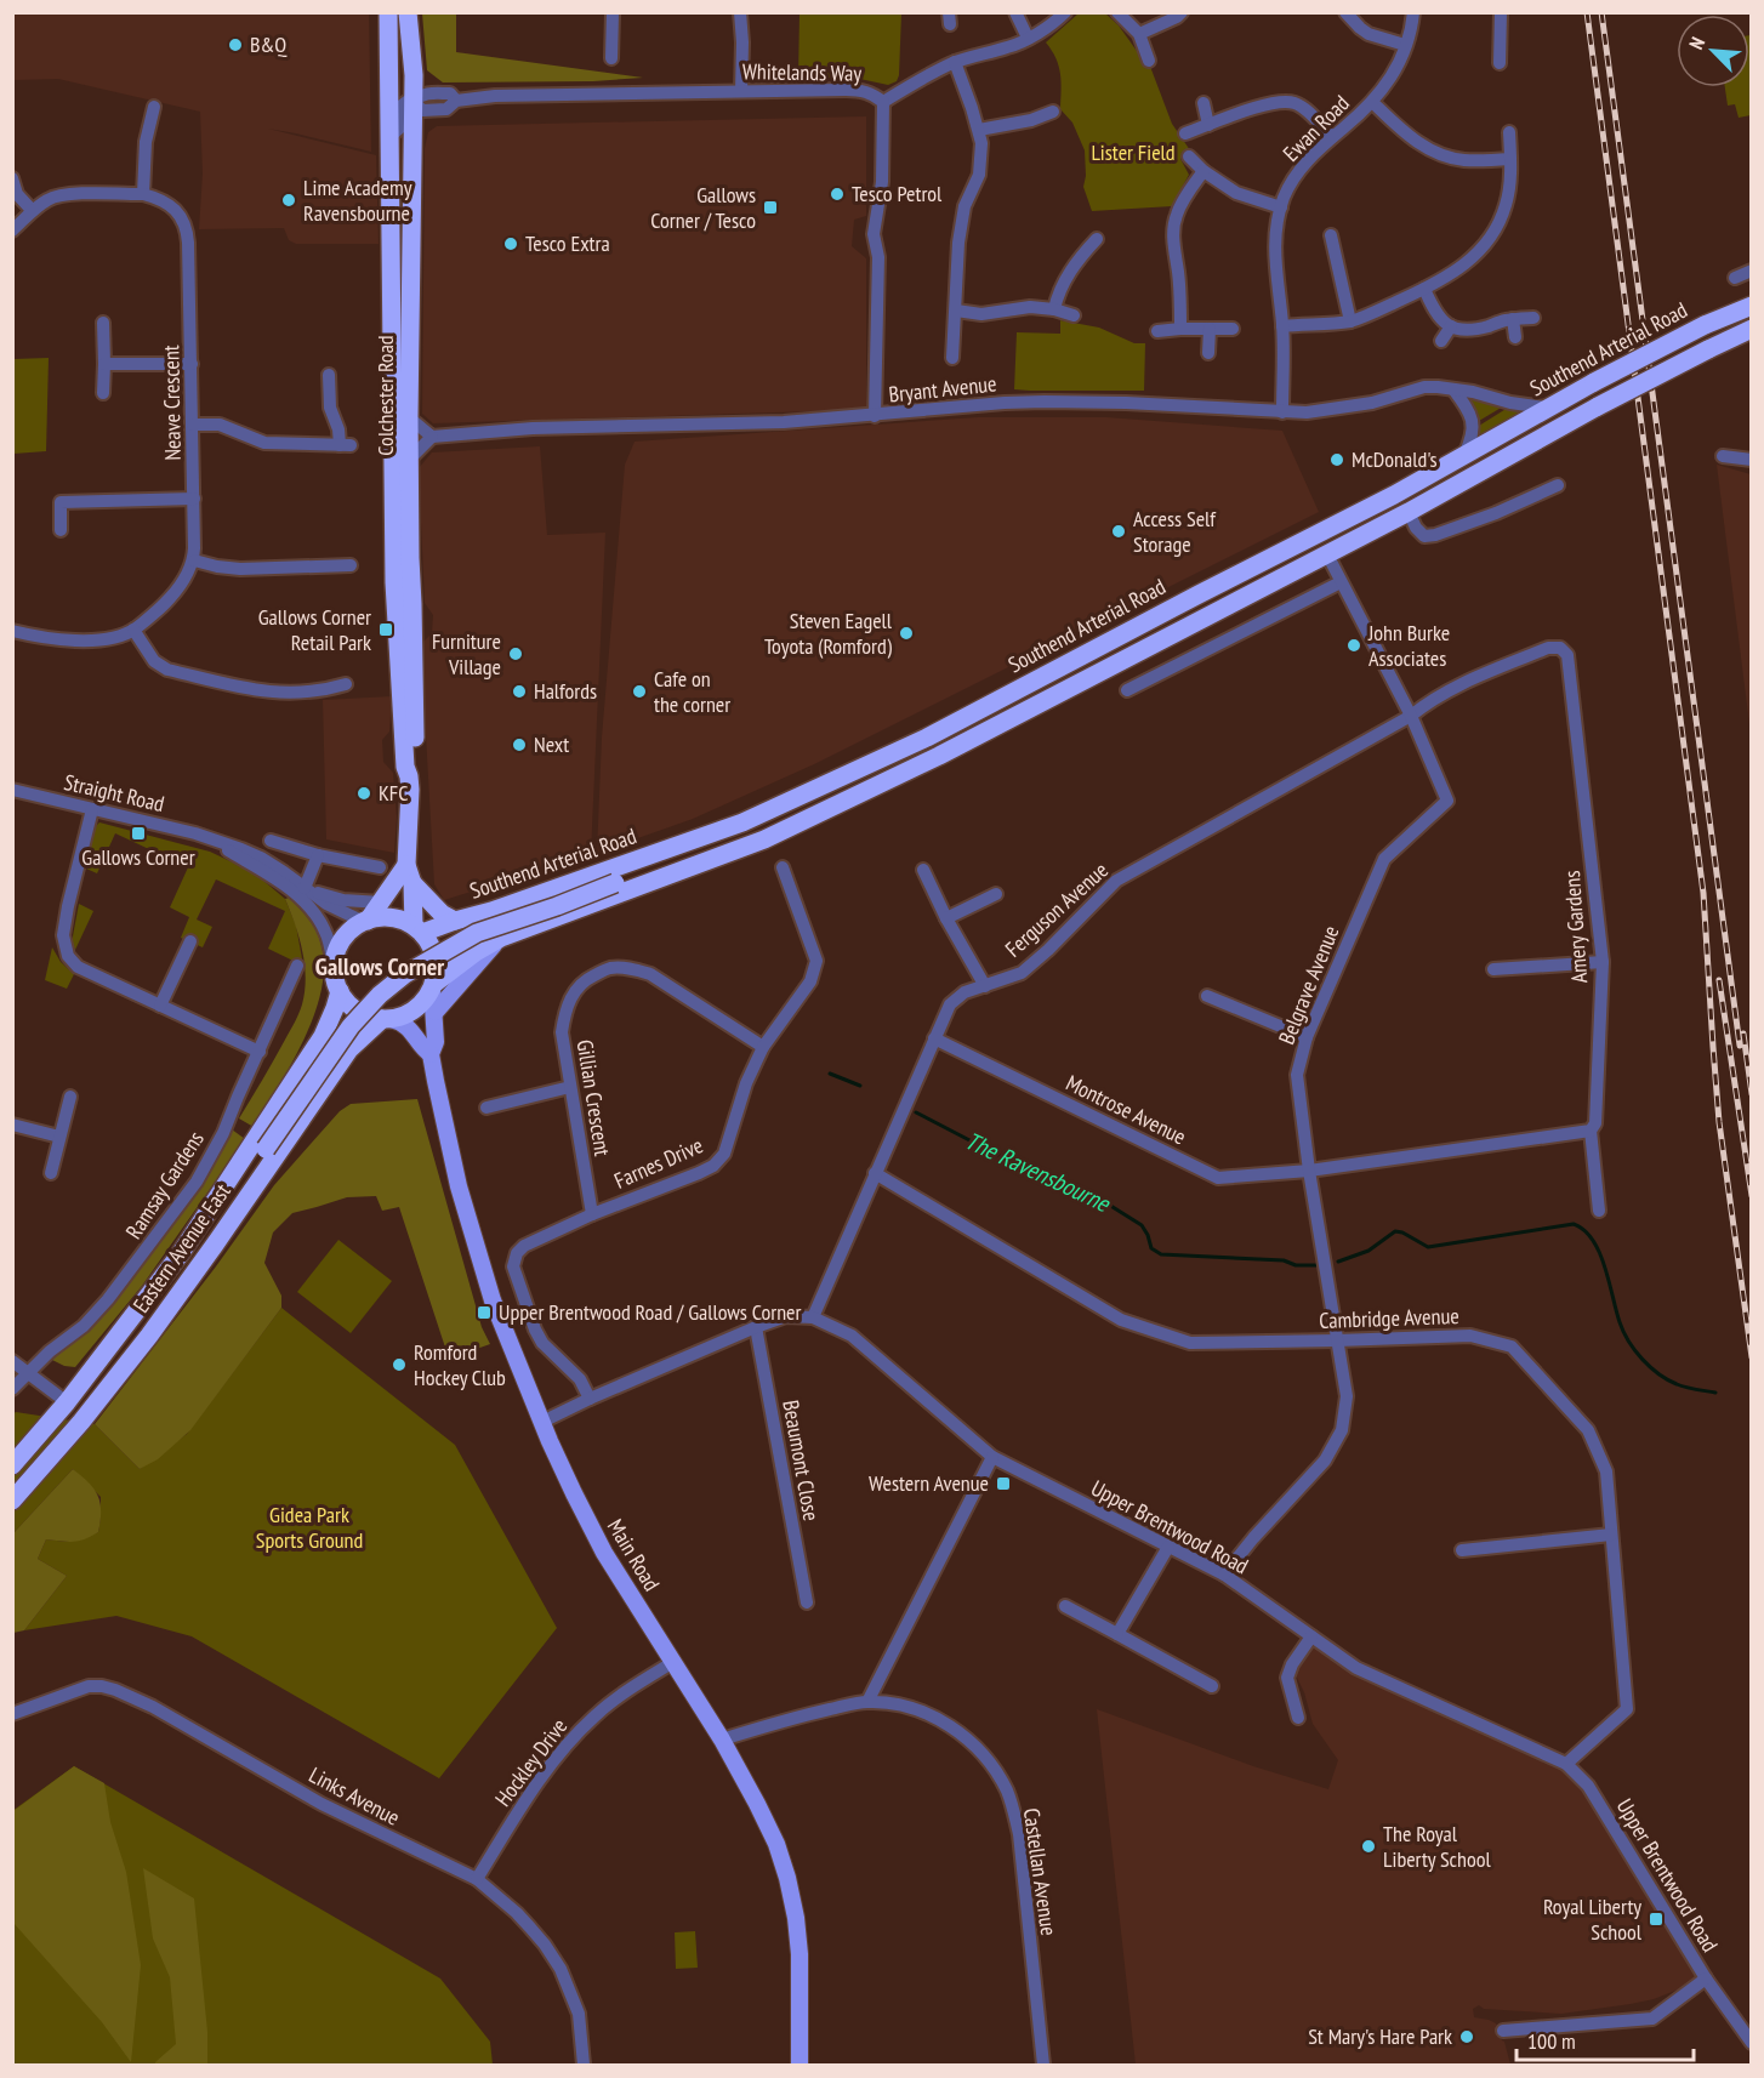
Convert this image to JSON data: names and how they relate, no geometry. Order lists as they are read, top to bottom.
{
  "streets": {
    "highway": ["Southend Arterial Road", "Colchester Road", "Eastern Avenue East"],
    "main road": ["Main Road"],
    "street": [
      "Whitelands Way",
      "Ewan Road",
      "Bryant Avenue",
      "Neave Crescent",
      "Straight Road",
      "Ferguson Avenue",
      "Amery Gardens",
      "Belgrave Avenue",
      "Gillian Crescent",
      "Montrose Avenue",
      "Farnes Drive",
      "Ramsay Gardens",
      "Cambridge Avenue",
      "Beaumont Close",
      "Upper Brentwood Road",
      "Hockley Drive",
      "Links Avenue",
      "Castellan Avenue"
    ]
  },
  "crossings": [
    ["Whitelands Way", "Bryant Avenue"],
    ["Whitelands Way", "Colchester Road"],
    ["Ewan Road", "Bryant Avenue"],
    ["Southend Arterial Road", "Bryant Avenue"],
    ["Southend Arterial Road", "Colchester Road"],
    ["Southend Arterial Road", "Straight Road"],
    ["Southend Arterial Road", "Belgrave Avenue"],
    ["Southend Arterial Road", "Eastern Avenue East"],
    ["Southend Arterial Road", "Main Road"],
    ["Colchester Road", "Straight Road"],
    ["Colchester Road", "Eastern Avenue East"],
    ["Colchester Road", "Main Road"],
    ["Straight Road", "Eastern Avenue East"],
    ["Straight Road", "Main Road"],
    ["Ferguson Avenue", "Amery Gardens"],
    ["Ferguson Avenue", "Belgrave Avenue"],
    ["Ferguson Avenue", "Montrose Avenue"],
    ["Ferguson Avenue", "Cambridge Avenue"],
    ["Ferguson Avenue", "Upper Brentwood Road"],
    ["Amery Gardens", "Belgrave Avenue"],
    ["Belgrave Avenue", "Montrose Avenue"],
    ["Belgrave Avenue", "Cambridge Avenue"],
    ["Belgrave Avenue", "Upper Brentwood Road"],
    ["Gillian Crescent", "Farnes Drive"],
    ["Farnes Drive", "Upper Brentwood Road"],
    ["Eastern Avenue East", "Main Road"],
    ["Cambridge Avenue", "Upper Brentwood Road"],
    ["Beaumont Close", "Upper Brentwood Road"],
    ["Upper Brentwood Road", "Main Road"],
    ["Main Road", "Hockley Drive"],
    ["Main Road", "Castellan Avenue"],
    ["Hockley Drive", "Links Avenue"]
  ],
  "districts": ["Gallows Corner"],
  "water": ["The Ravensbourne"],
  "parks": ["Lister Field", "Gidea Park Sports Ground"],
  "places": {
    "other": [
      "B&Q",
      "Tesco Petrol",
      "Lime Academy Ravensbourne",
      "Tesco Extra",
      "McDonald's",
      "Access Self Storage",
      "Steven Eagell Toyota (Romford)",
      "John Burke Associates",
      "Furniture Village",
      "Halfords",
      "Cafe on the corner",
      "Next",
      "KFC",
      "Romford Hockey Club",
      "The Royal Liberty School",
      "St Mary's Hare Park"
    ],
    "transit": [
      "Gallows Corner / Tesco",
      "Gallows Corner Retail Park",
      "Gallows Corner",
      "Upper Brentwood Road / Gallows Corner",
      "Western Avenue",
      "Royal Liberty School"
    ]
  },
  "scale_bar": "100 m",
  "north": "top left"
}
